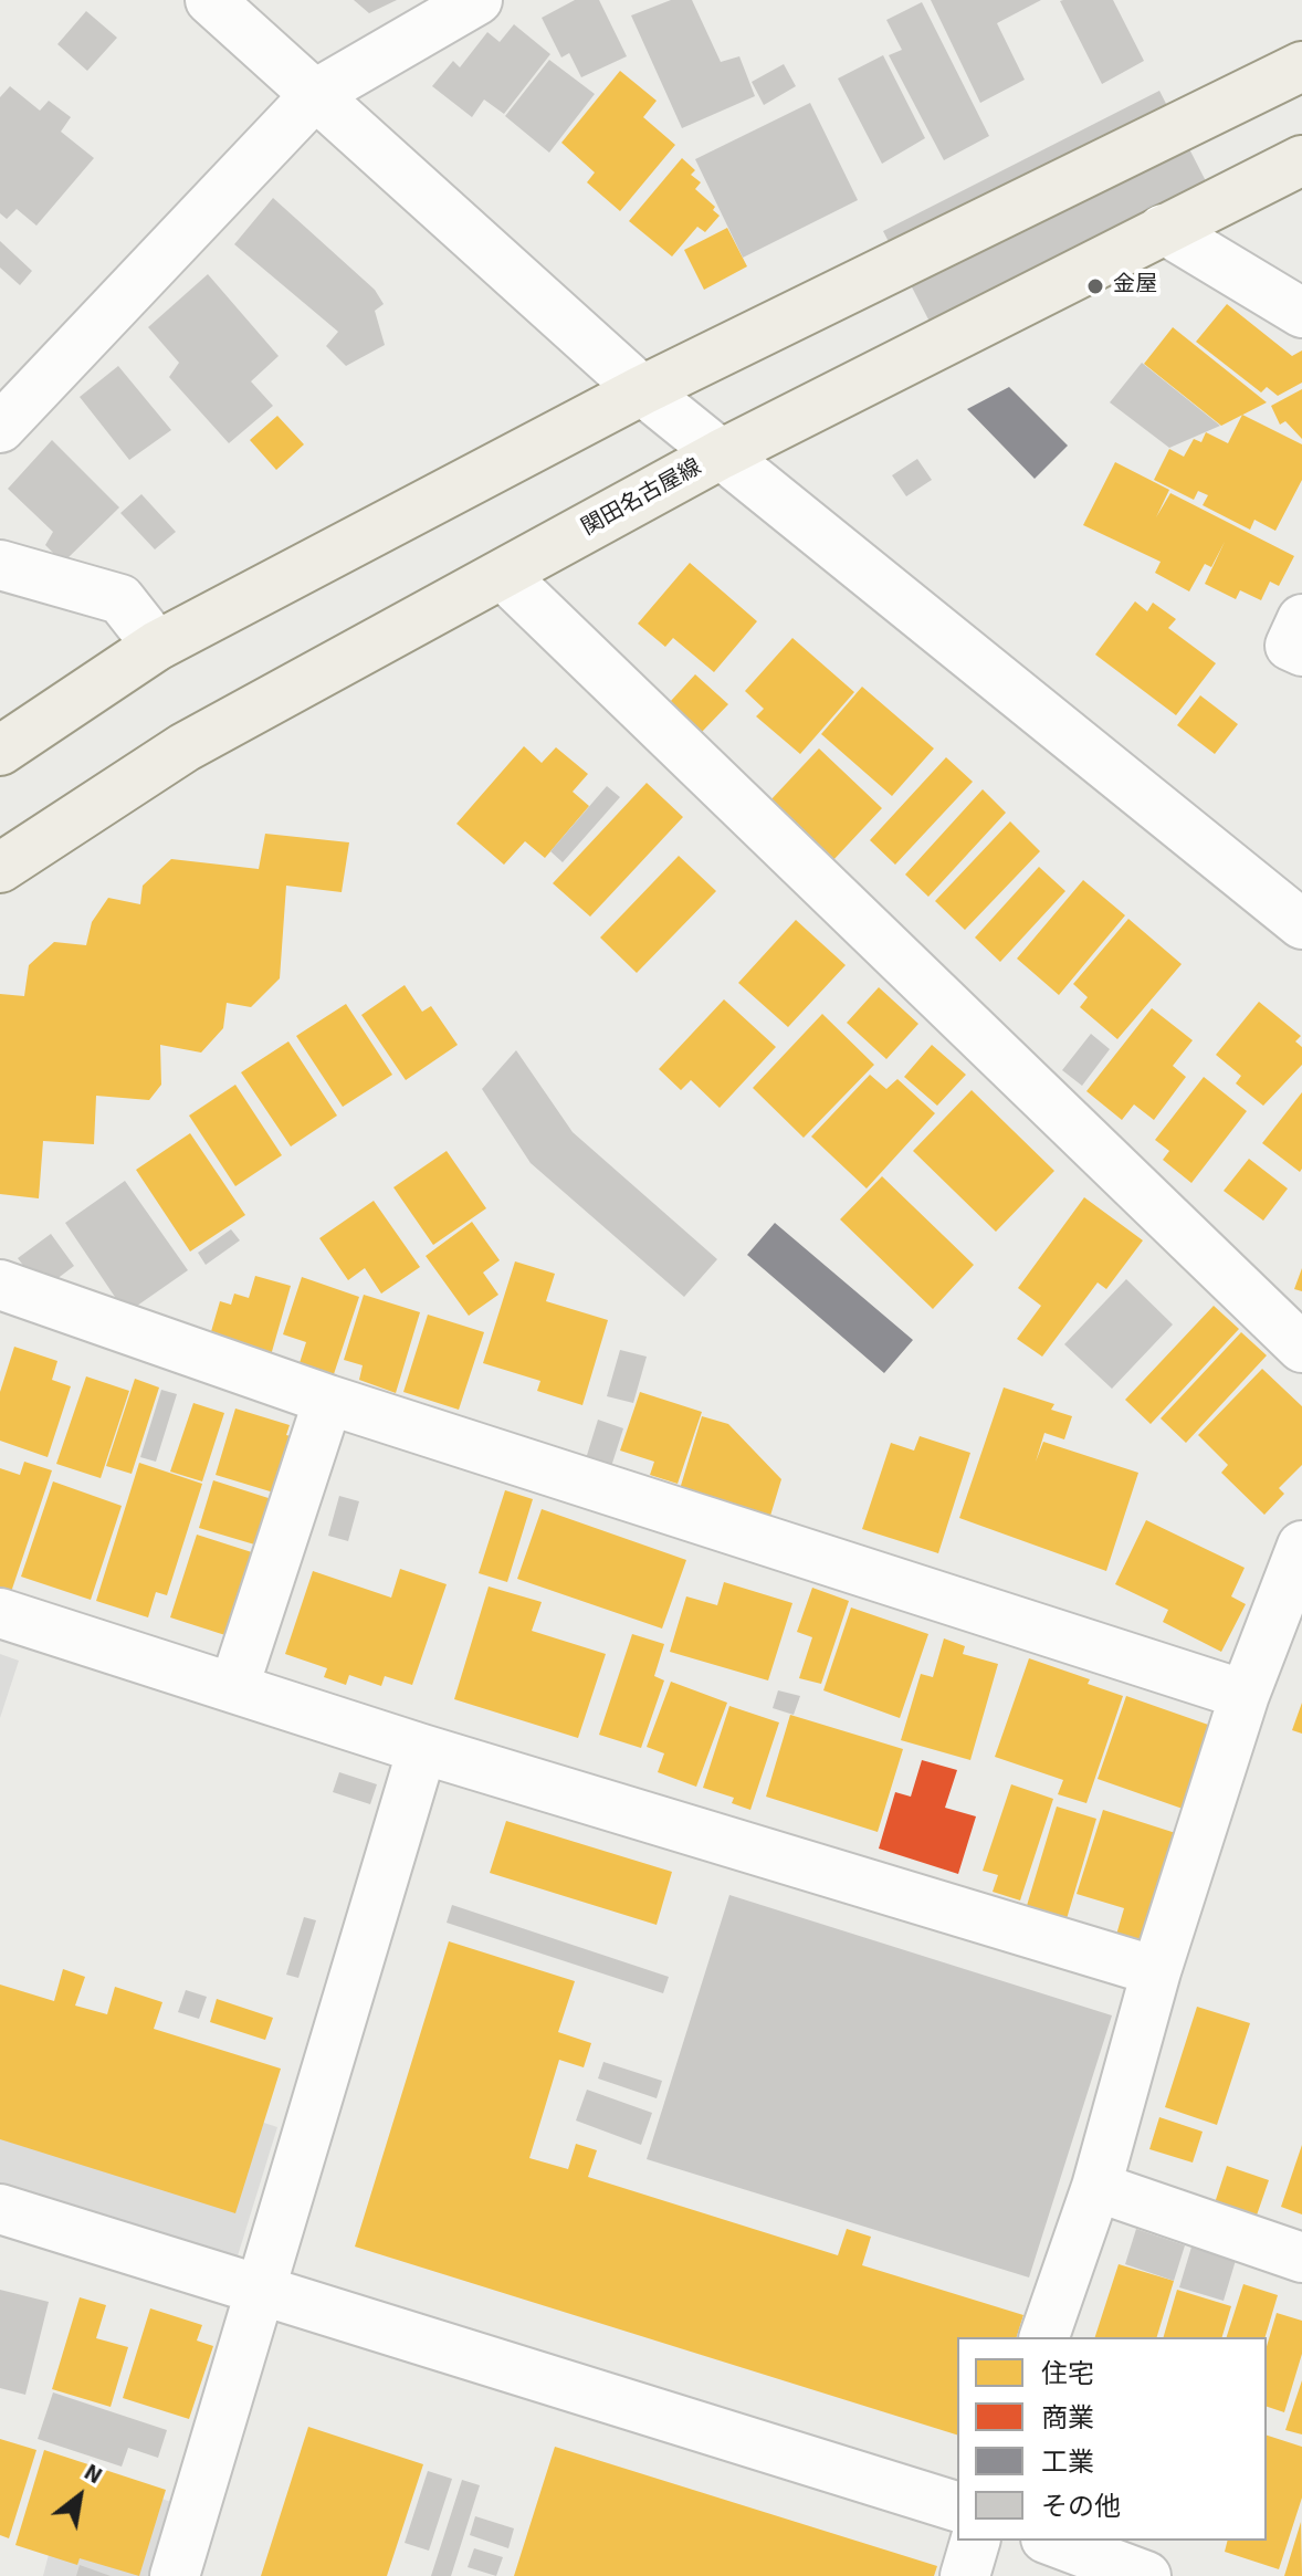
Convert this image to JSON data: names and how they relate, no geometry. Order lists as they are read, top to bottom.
{
  "streets": {
    "main road": ["関田名古屋線"]
  },
  "places": ["金屋"],
  "legend": [
    "住宅",
    "商業",
    "工業",
    "その他"
  ],
  "north": "top right"
}
